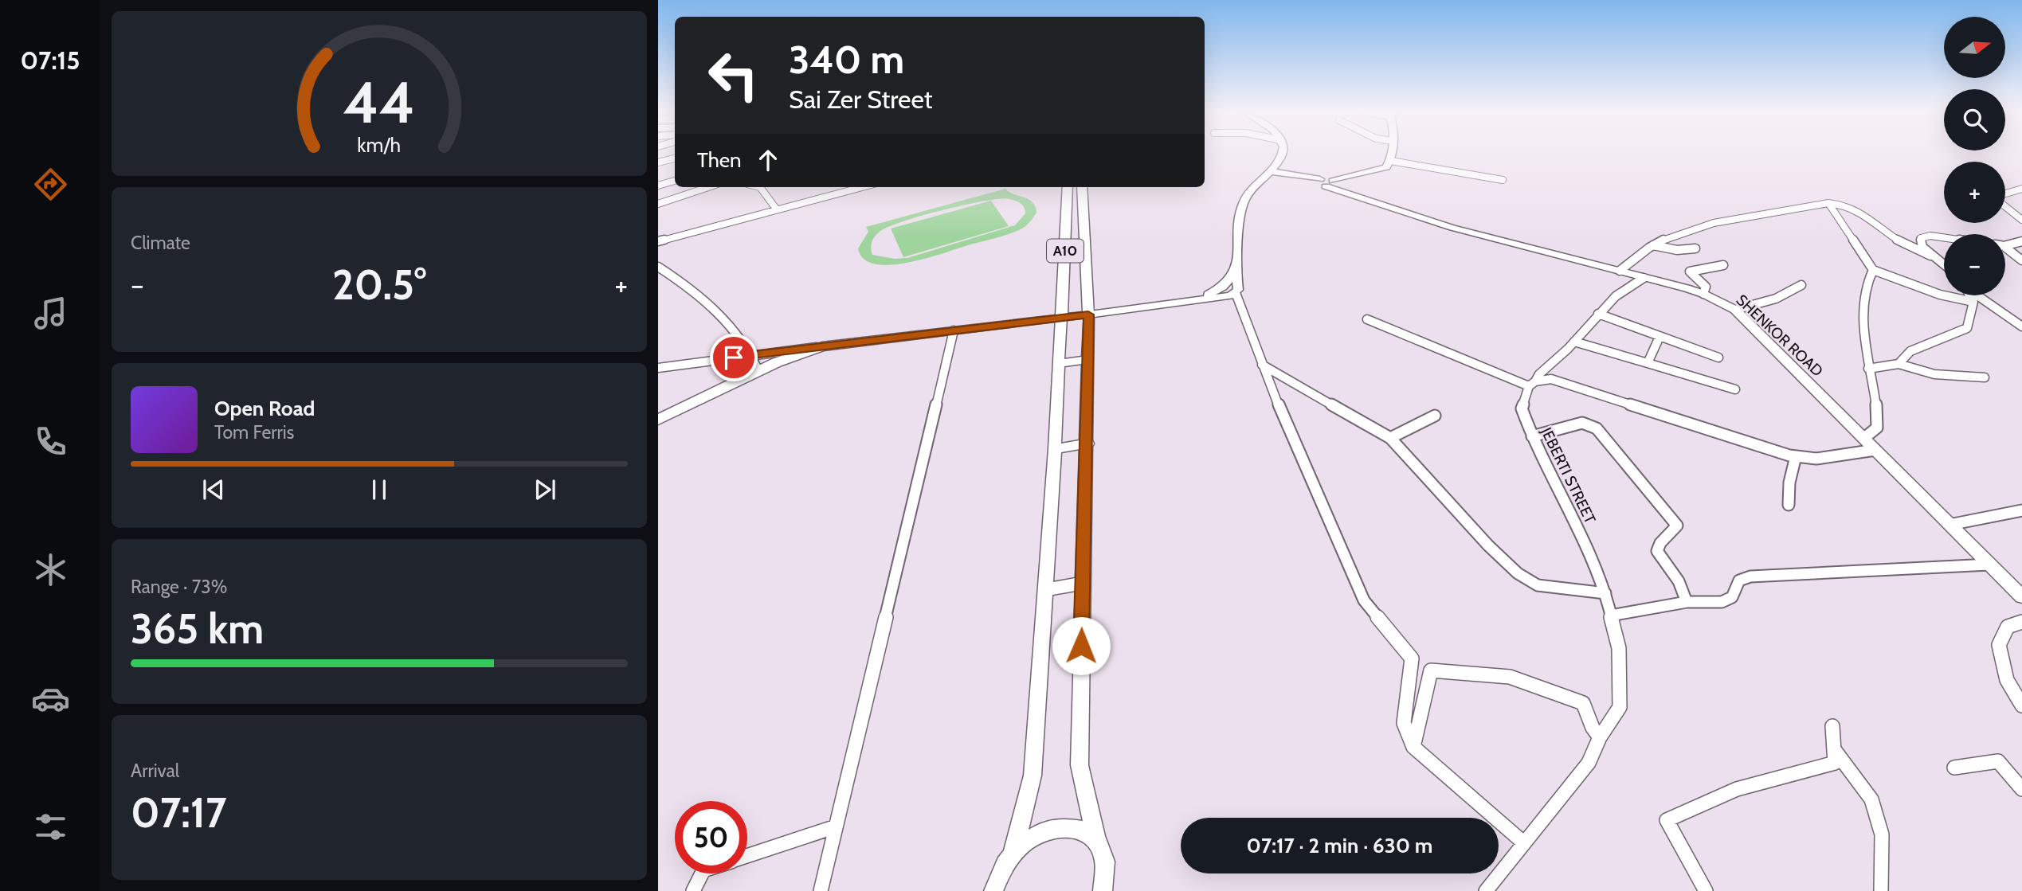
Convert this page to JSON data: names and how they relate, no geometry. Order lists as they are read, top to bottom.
{
  "streets": {
    "highway": ["A10"],
    "main road": ["SHENKOR ROAD"],
    "street": ["JEBERTI STREET"]
  },
  "north": "right",
  "page": {
    "tabs": "07:15",
    "map_buttons": ["+", "−"],
    "turn": ["340 m", "Sai Zer Street"],
    "then": "Then",
    "tile": [
      "Climate",
      ["Range · 73%", "365 km"],
      ["Arrival", "07:17"]
    ],
    "heat": ["−", "20.5°", "+"],
    "song": ["Open Road", "Tom Ferris"],
    "limit": "50",
    "trip": "07:17 · 2 min · 630 m",
    "gauge": ["44", "km/h"]
  }
}
